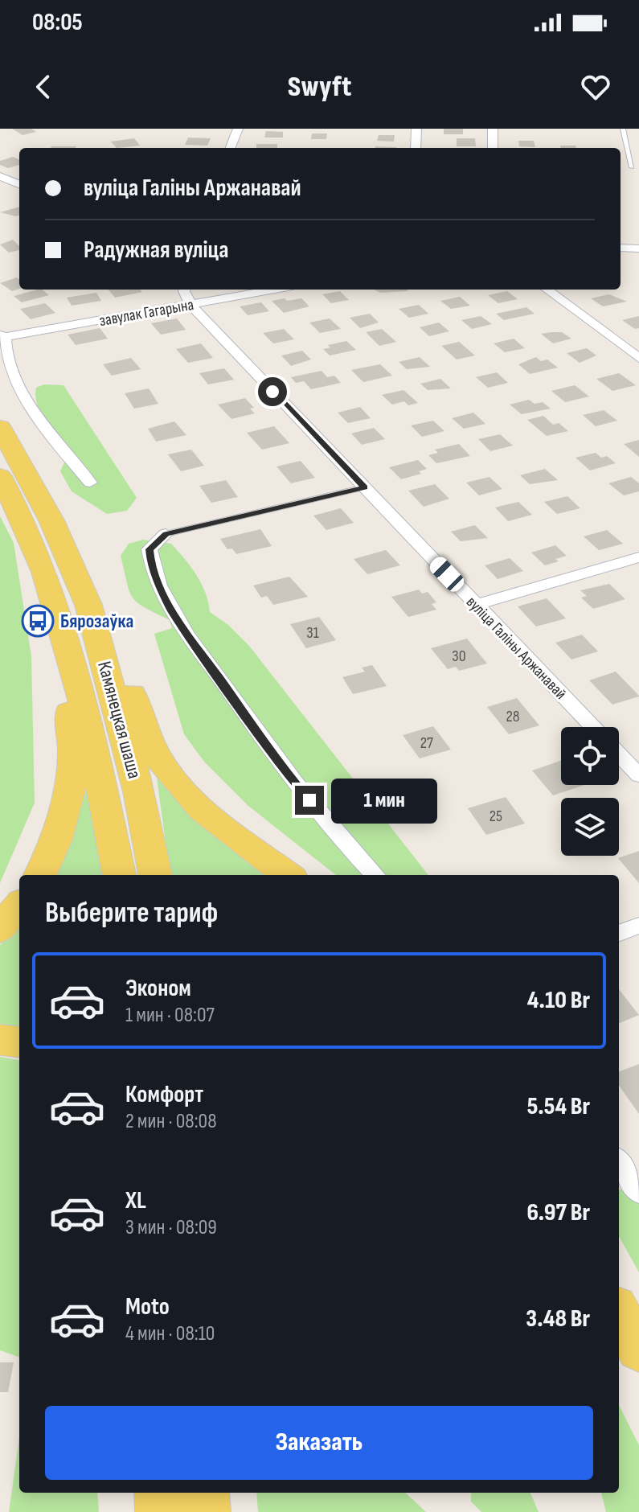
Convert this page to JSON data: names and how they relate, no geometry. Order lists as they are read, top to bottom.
{
  "streets": {
    "main road": ["Камянецкая шаша"],
    "street": ["завулак Гагарына", "вуліца Галіны Аржанавай"]
  },
  "crossings": [
    ["завулак Гагарына", "вуліца Галіны Аржанавай"]
  ],
  "places": {
    "bus stop": ["Бярозаўка"]
  },
  "house_numbers": [
    "31",
    "30",
    "28",
    "27",
    "25"
  ],
  "page": {
    "status": "08:05",
    "header": "Swyft",
    "banner": ["вуліца Галіны Аржанавай", "Радужная вуліца"],
    "bubble": "1 мин",
    "heading": "Выберите тариф",
    "list": [
      {
        "name": "Эконом",
        "note": "1 мин · 08:07",
        "value": "4.10 Br"
      },
      {
        "name": "Комфорт",
        "note": "2 мин · 08:08",
        "value": "5.54 Br"
      },
      {
        "name": "XL",
        "note": "3 мин · 08:09",
        "value": "6.97 Br"
      },
      {
        "name": "Moto",
        "note": "4 мин · 08:10",
        "value": "3.48 Br"
      }
    ],
    "buttons": "Заказать"
  }
}
